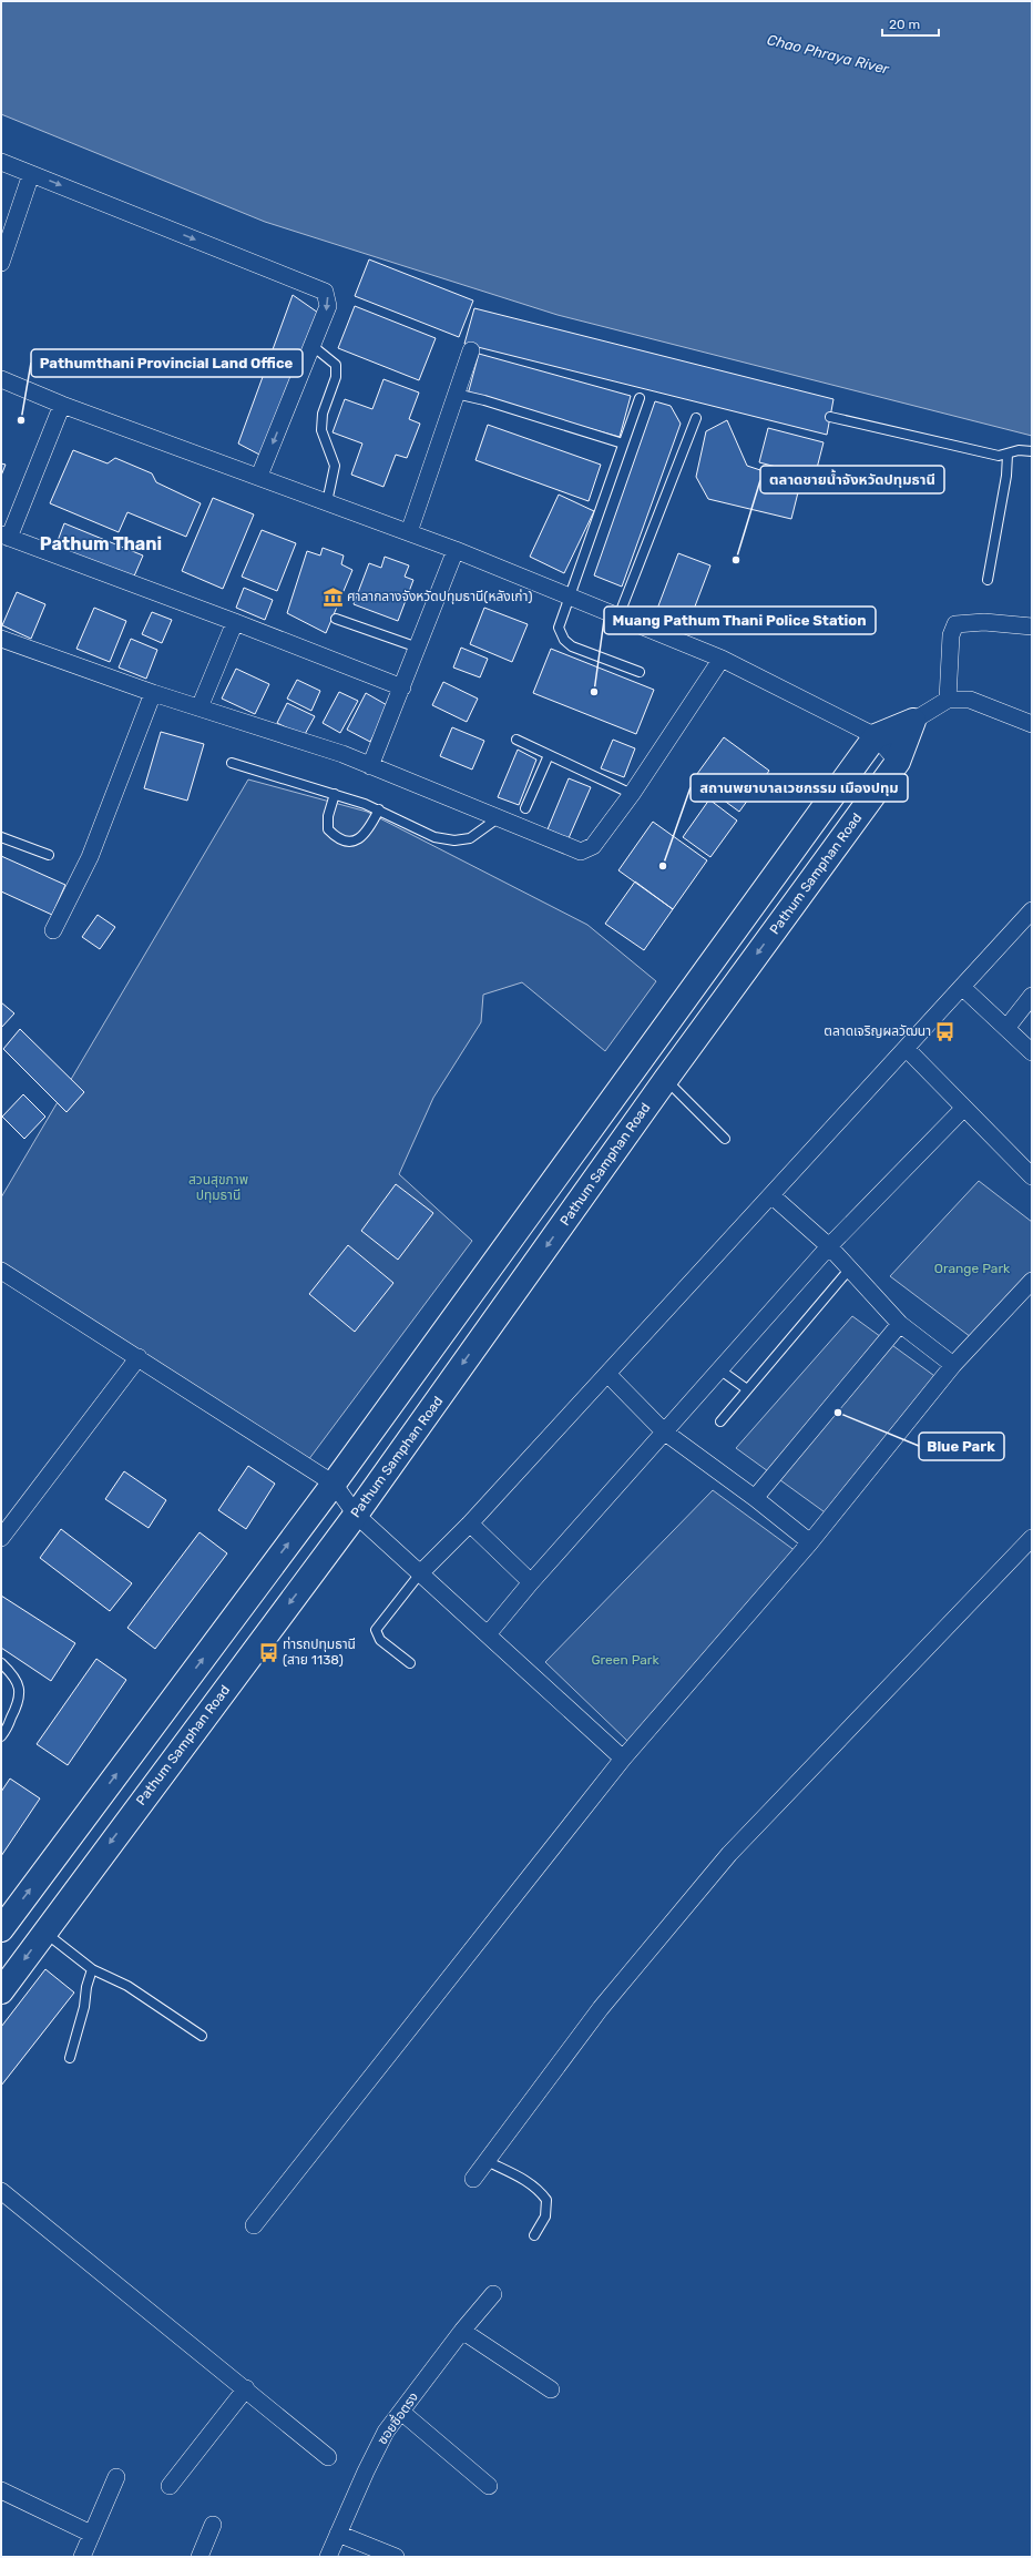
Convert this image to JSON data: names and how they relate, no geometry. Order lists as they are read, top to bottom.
{
  "streets": {
    "street": ["Pathum Samphan Road", "ซอยซื่อตรง"]
  },
  "districts": ["Pathum Thani"],
  "water": ["Chao Phraya River"],
  "parks": ["สวนสุขภาพ ปทุมธานี", "Orange Park", "Green Park"],
  "places": {
    "other": [
      "Pathumthani Provincial Land Office",
      "ตลาดชายน้ำจังหวัดปทุมธานี",
      "Muang Pathum Thani Police Station",
      "สถานพยาบาลเวชกรรม เมืองปทุม",
      "Blue Park"
    ],
    "museum": ["ศาลากลางจังหวัดปทุมธานี(หลังเก่า)"],
    "bus stop": ["ตลาดเจริญผลวัฒนา", "ท่ารถปทุมธานี (สาย 1138)"]
  },
  "scale_bar": "20 m"
}
